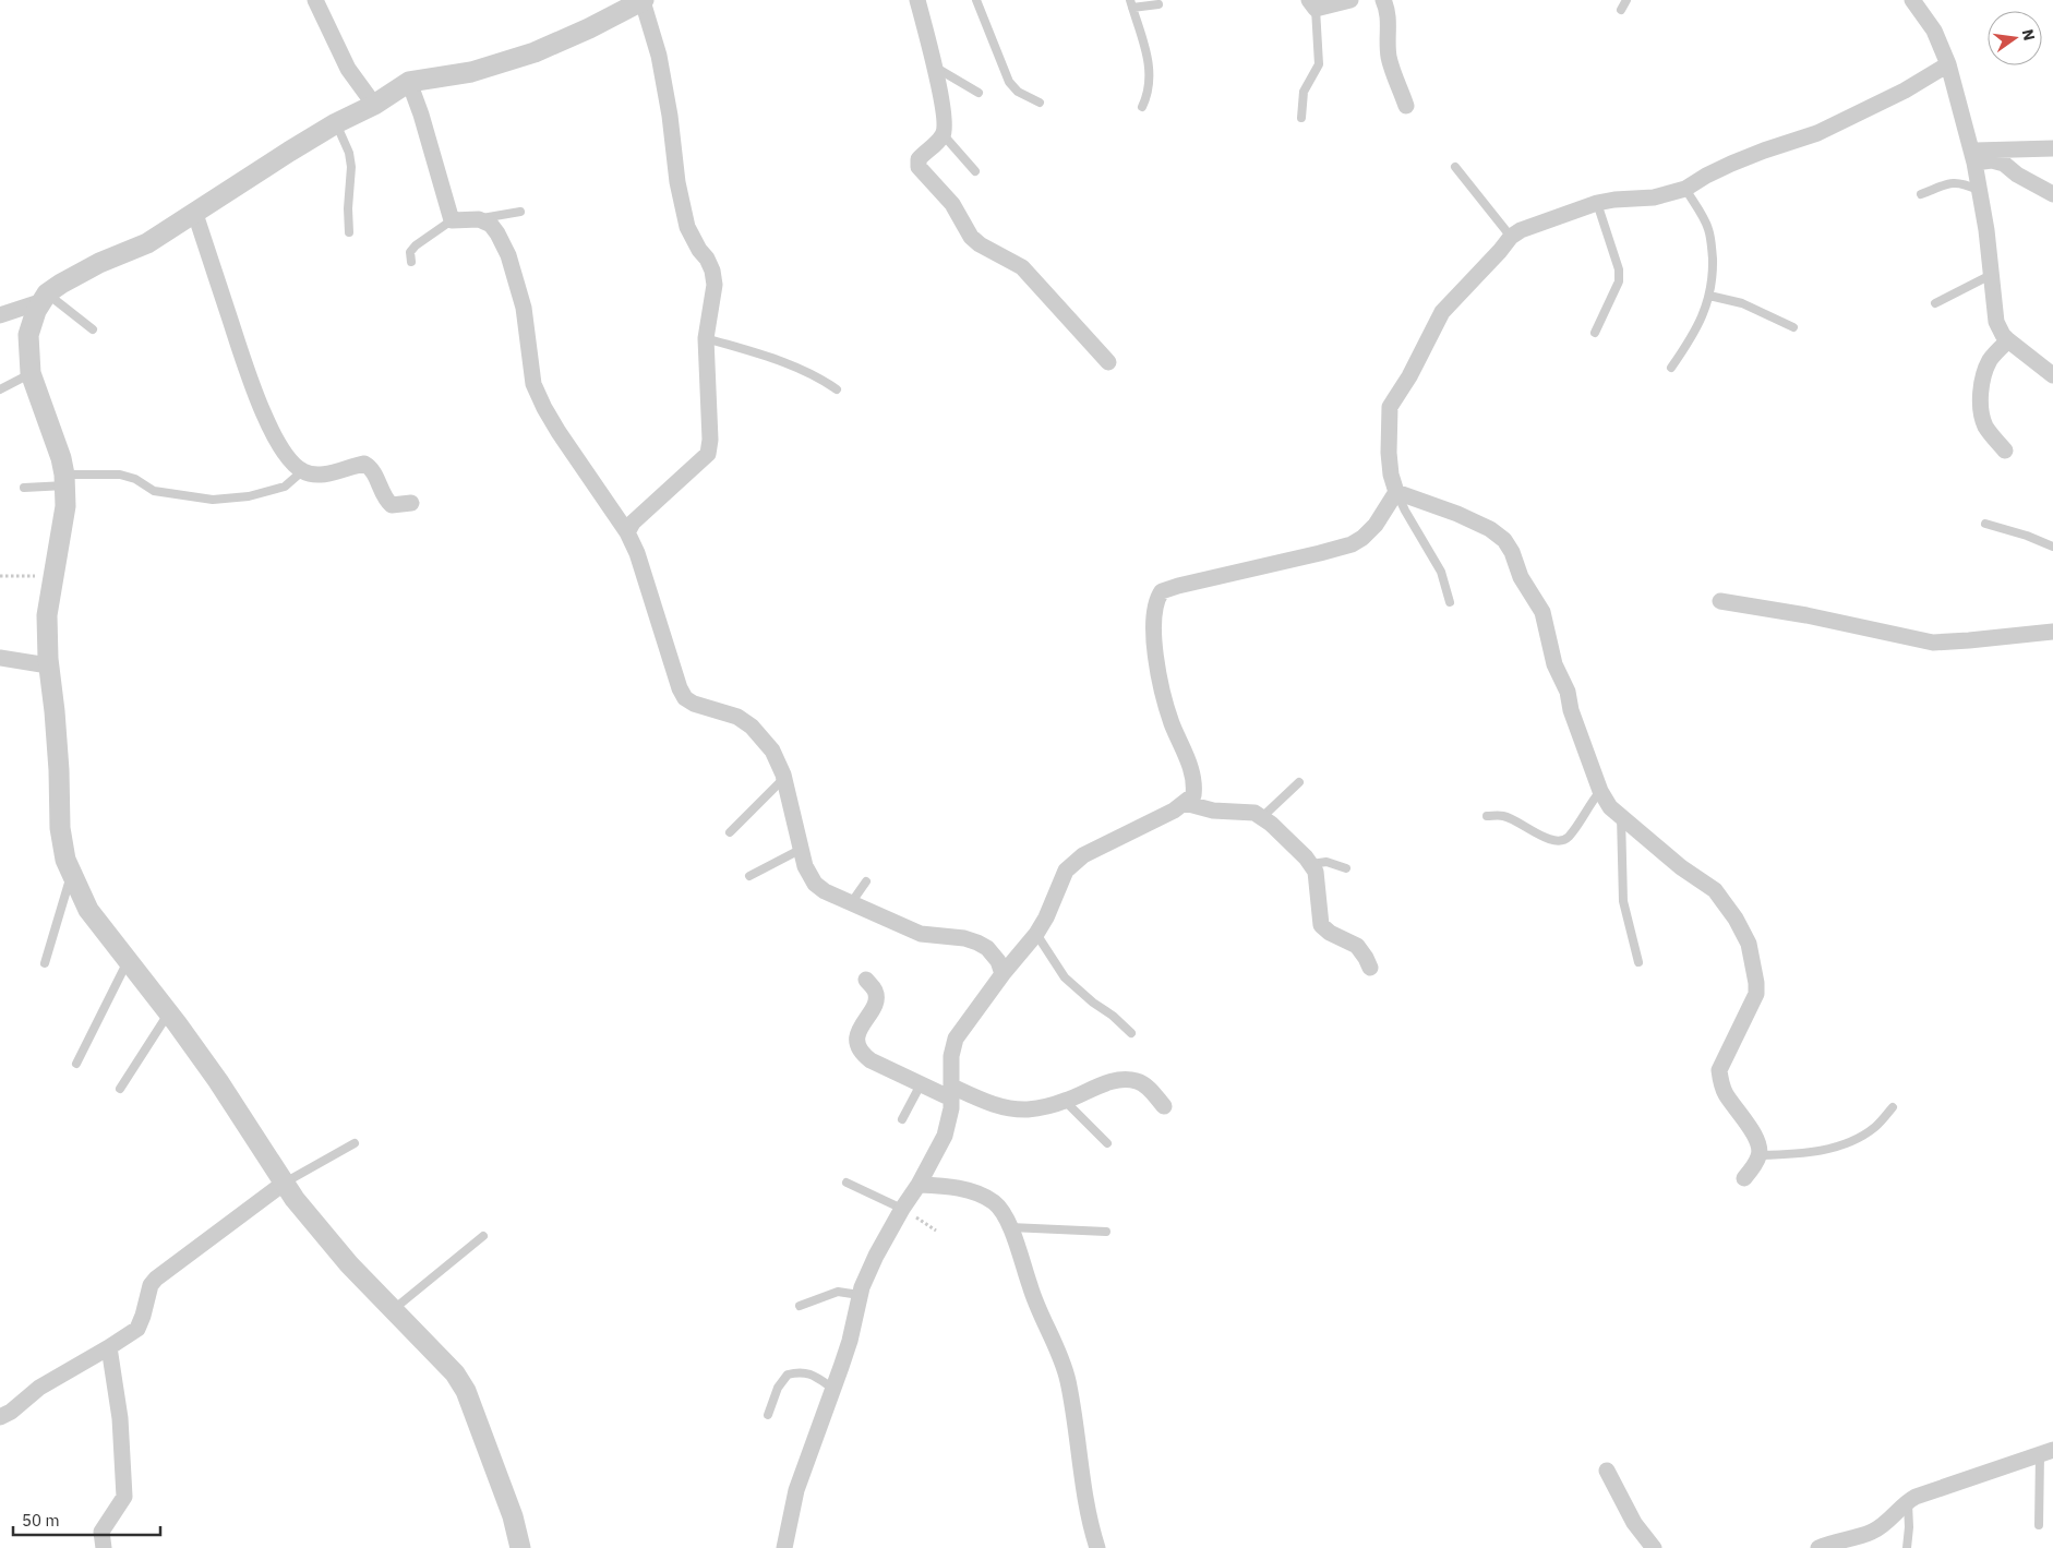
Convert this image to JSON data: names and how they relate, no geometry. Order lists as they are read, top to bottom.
{
  "scale_bar": "50 m",
  "north": "right"
}
